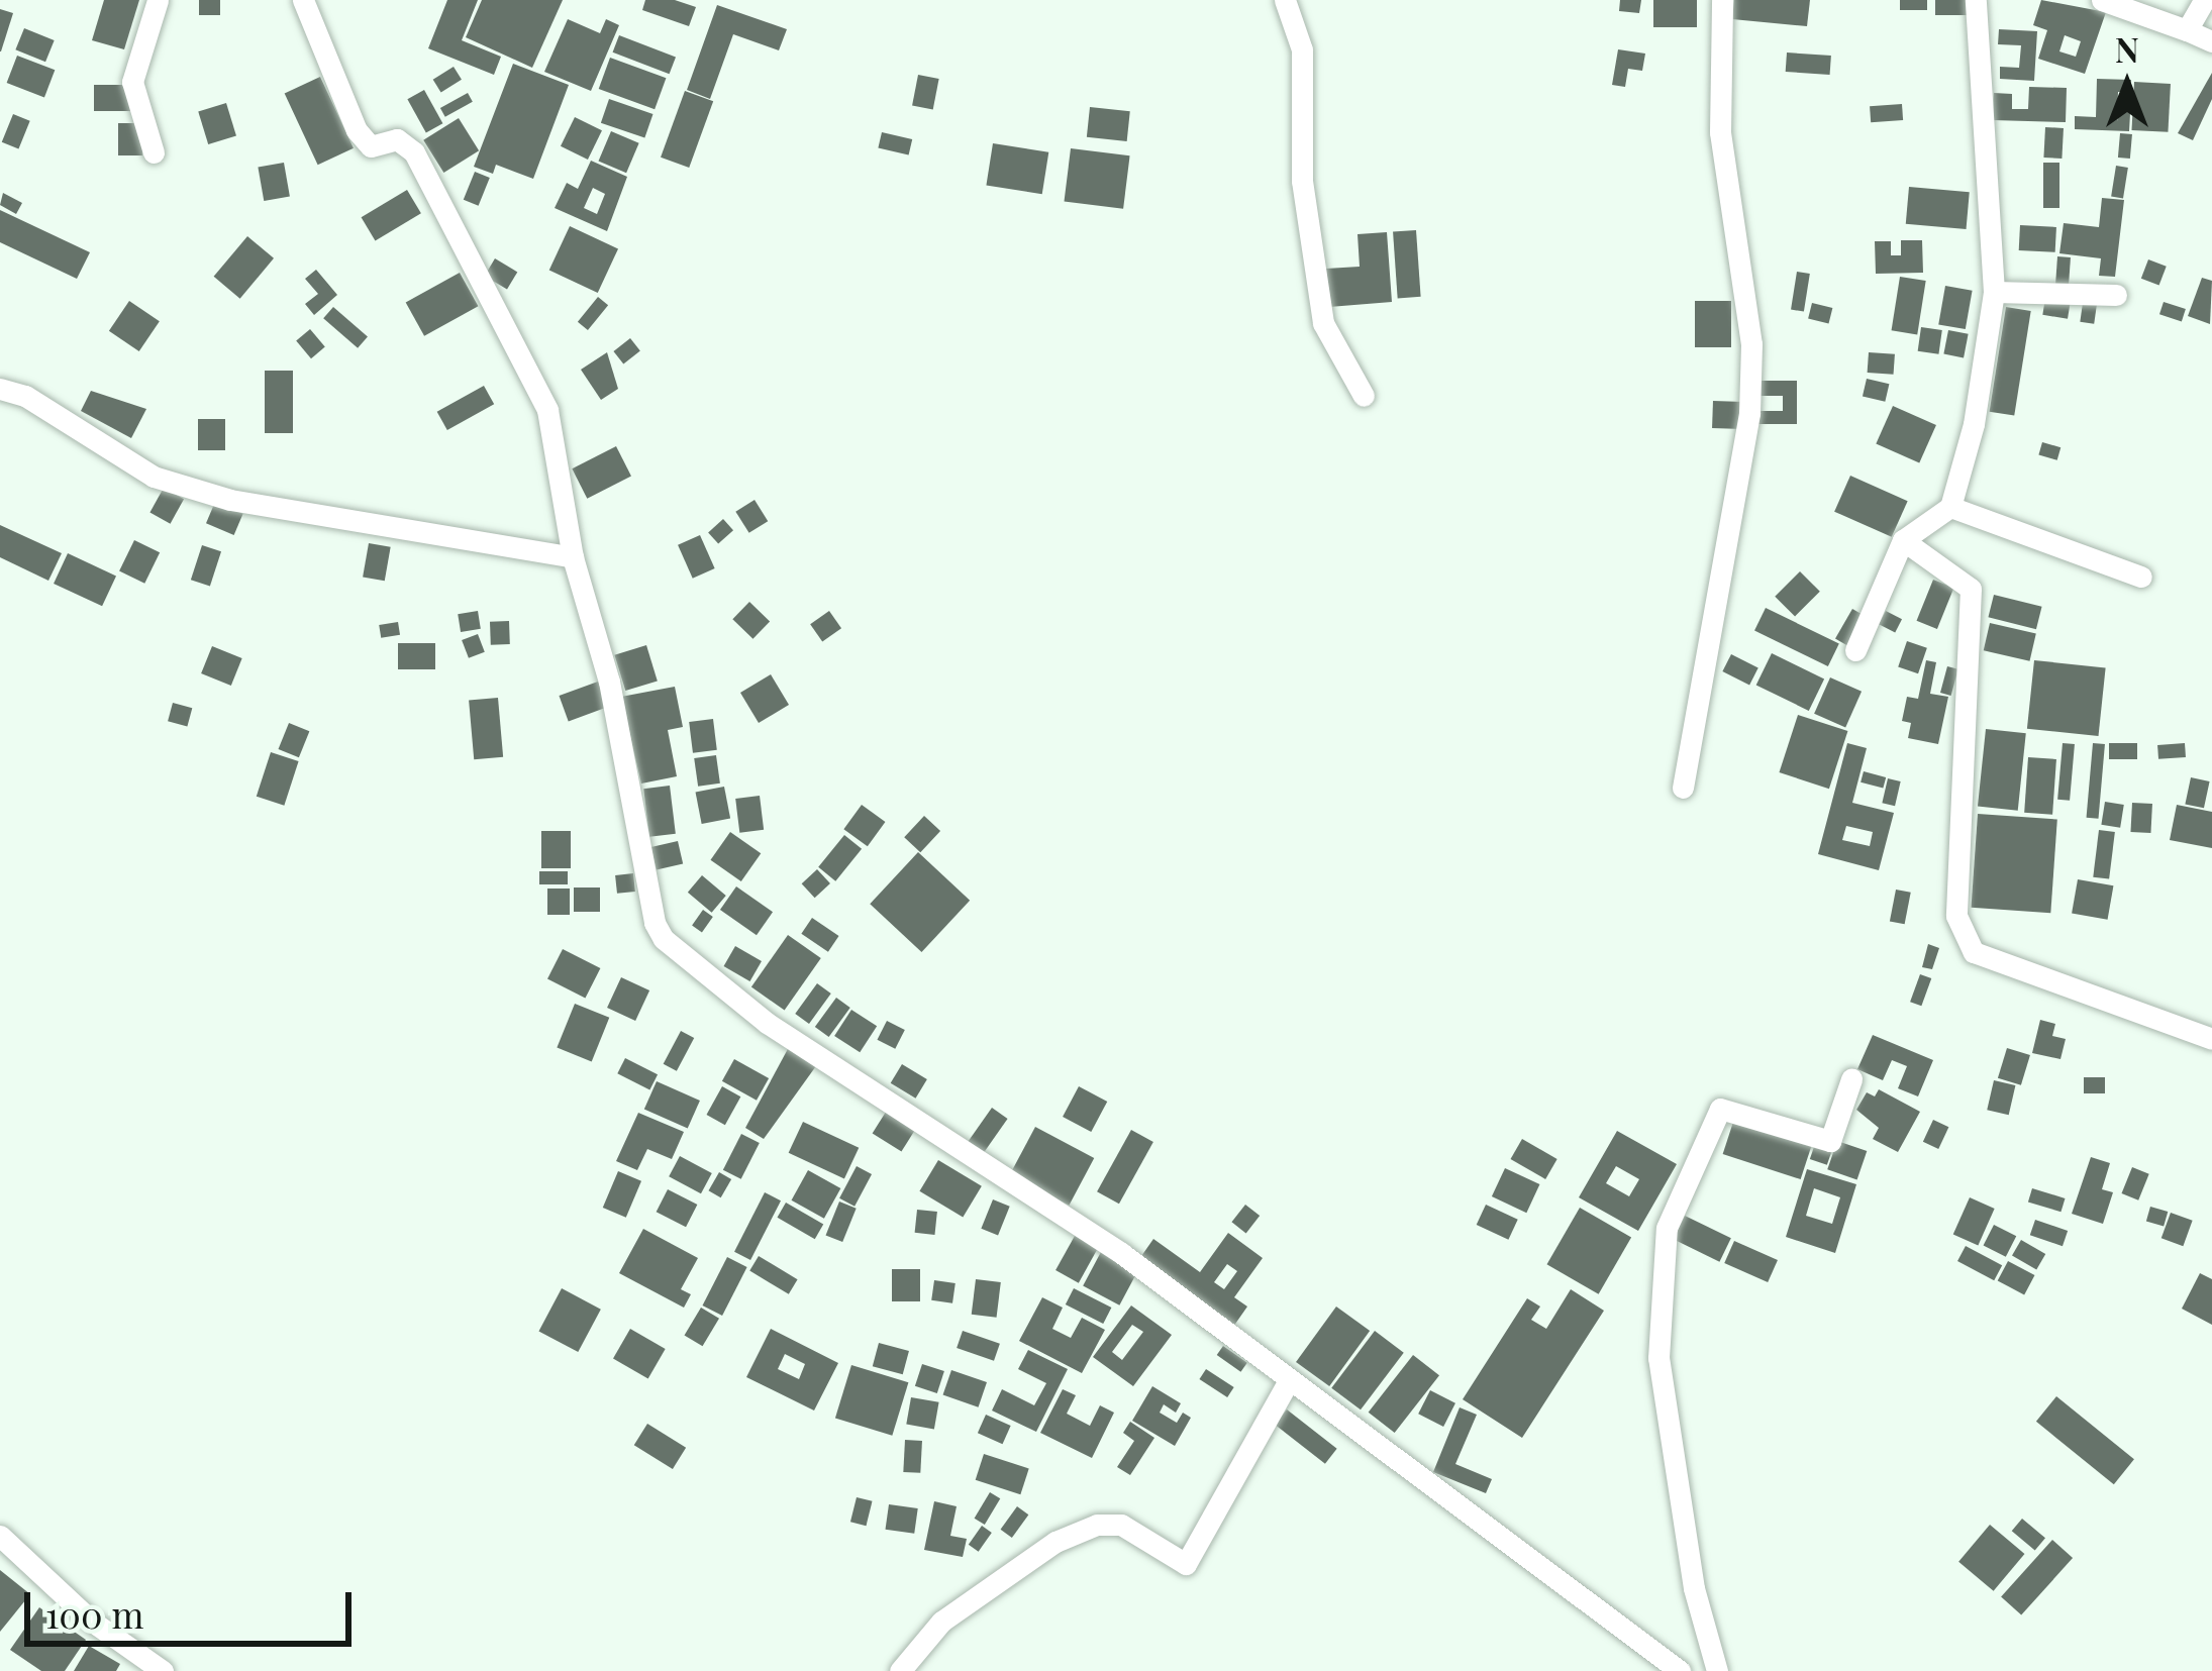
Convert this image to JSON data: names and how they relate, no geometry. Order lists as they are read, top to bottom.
{
  "scale_bar": "100 m",
  "north": "top"
}
